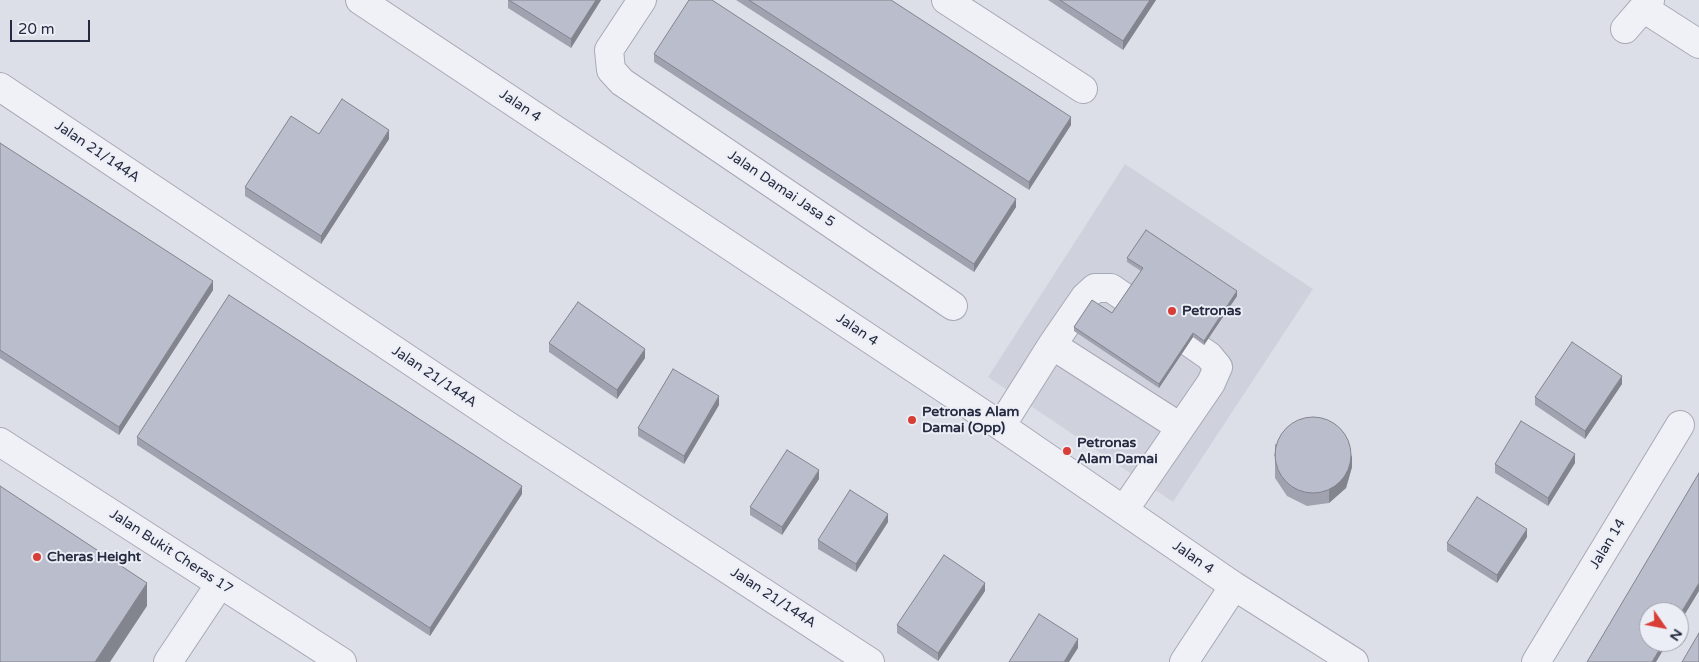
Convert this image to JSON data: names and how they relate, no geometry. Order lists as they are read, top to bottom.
{
  "streets": {
    "street": [
      "Jalan 4",
      "Jalan 21/144A",
      "Jalan Damai Jasa 5",
      "Jalan 14",
      "Jalan Bukit Cheras 17"
    ]
  },
  "places": [
    "Petronas",
    "Petronas Alam Damai (Opp)",
    "Petronas Alam Damai",
    "Cheras Height"
  ],
  "scale_bar": "20 m",
  "north": "bottom right"
}
